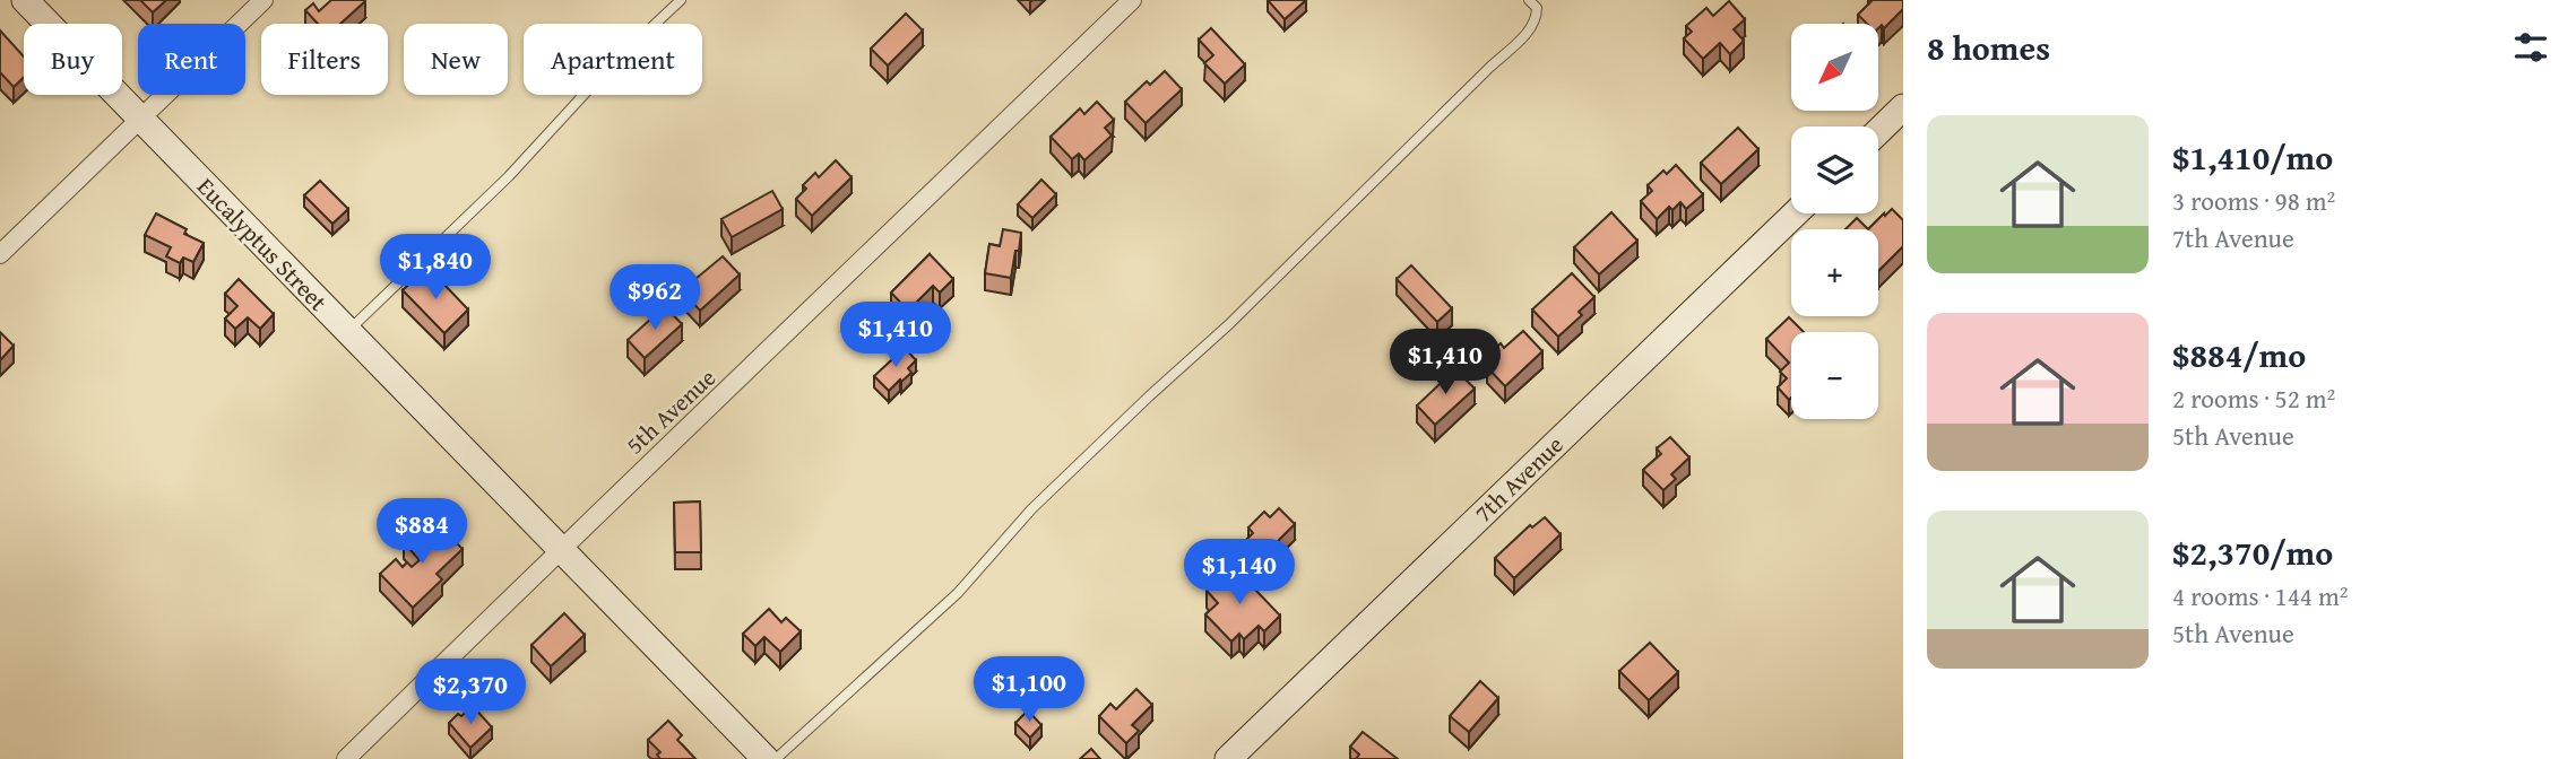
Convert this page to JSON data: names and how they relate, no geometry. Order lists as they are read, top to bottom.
{
  "streets": {
    "main road": ["Eucalyptus Street", "7th Avenue"],
    "street": ["5th Avenue"]
  },
  "crossings": [
    ["Eucalyptus Street", "5th Avenue"]
  ],
  "north": "bottom left",
  "page": {
    "heading": "8 homes",
    "map_buttons": ["+", "−"],
    "chip": [
      "Buy",
      "Rent",
      "Filters",
      "New",
      "Apartment"
    ],
    "list": [
      {
        "name": "$1,410/mo",
        "note": "3 rooms · 98 m² · 7th Avenue"
      },
      {
        "name": "$884/mo",
        "note": "2 rooms · 52 m² · 5th Avenue"
      },
      {
        "name": "$2,370/mo",
        "note": "4 rooms · 144 m² · 5th Avenue"
      }
    ],
    "price": [
      "$1,840",
      "$962",
      "$1,410",
      "$1,410",
      "$884",
      "$1,140",
      "$1,100",
      "$2,370"
    ]
  }
}
